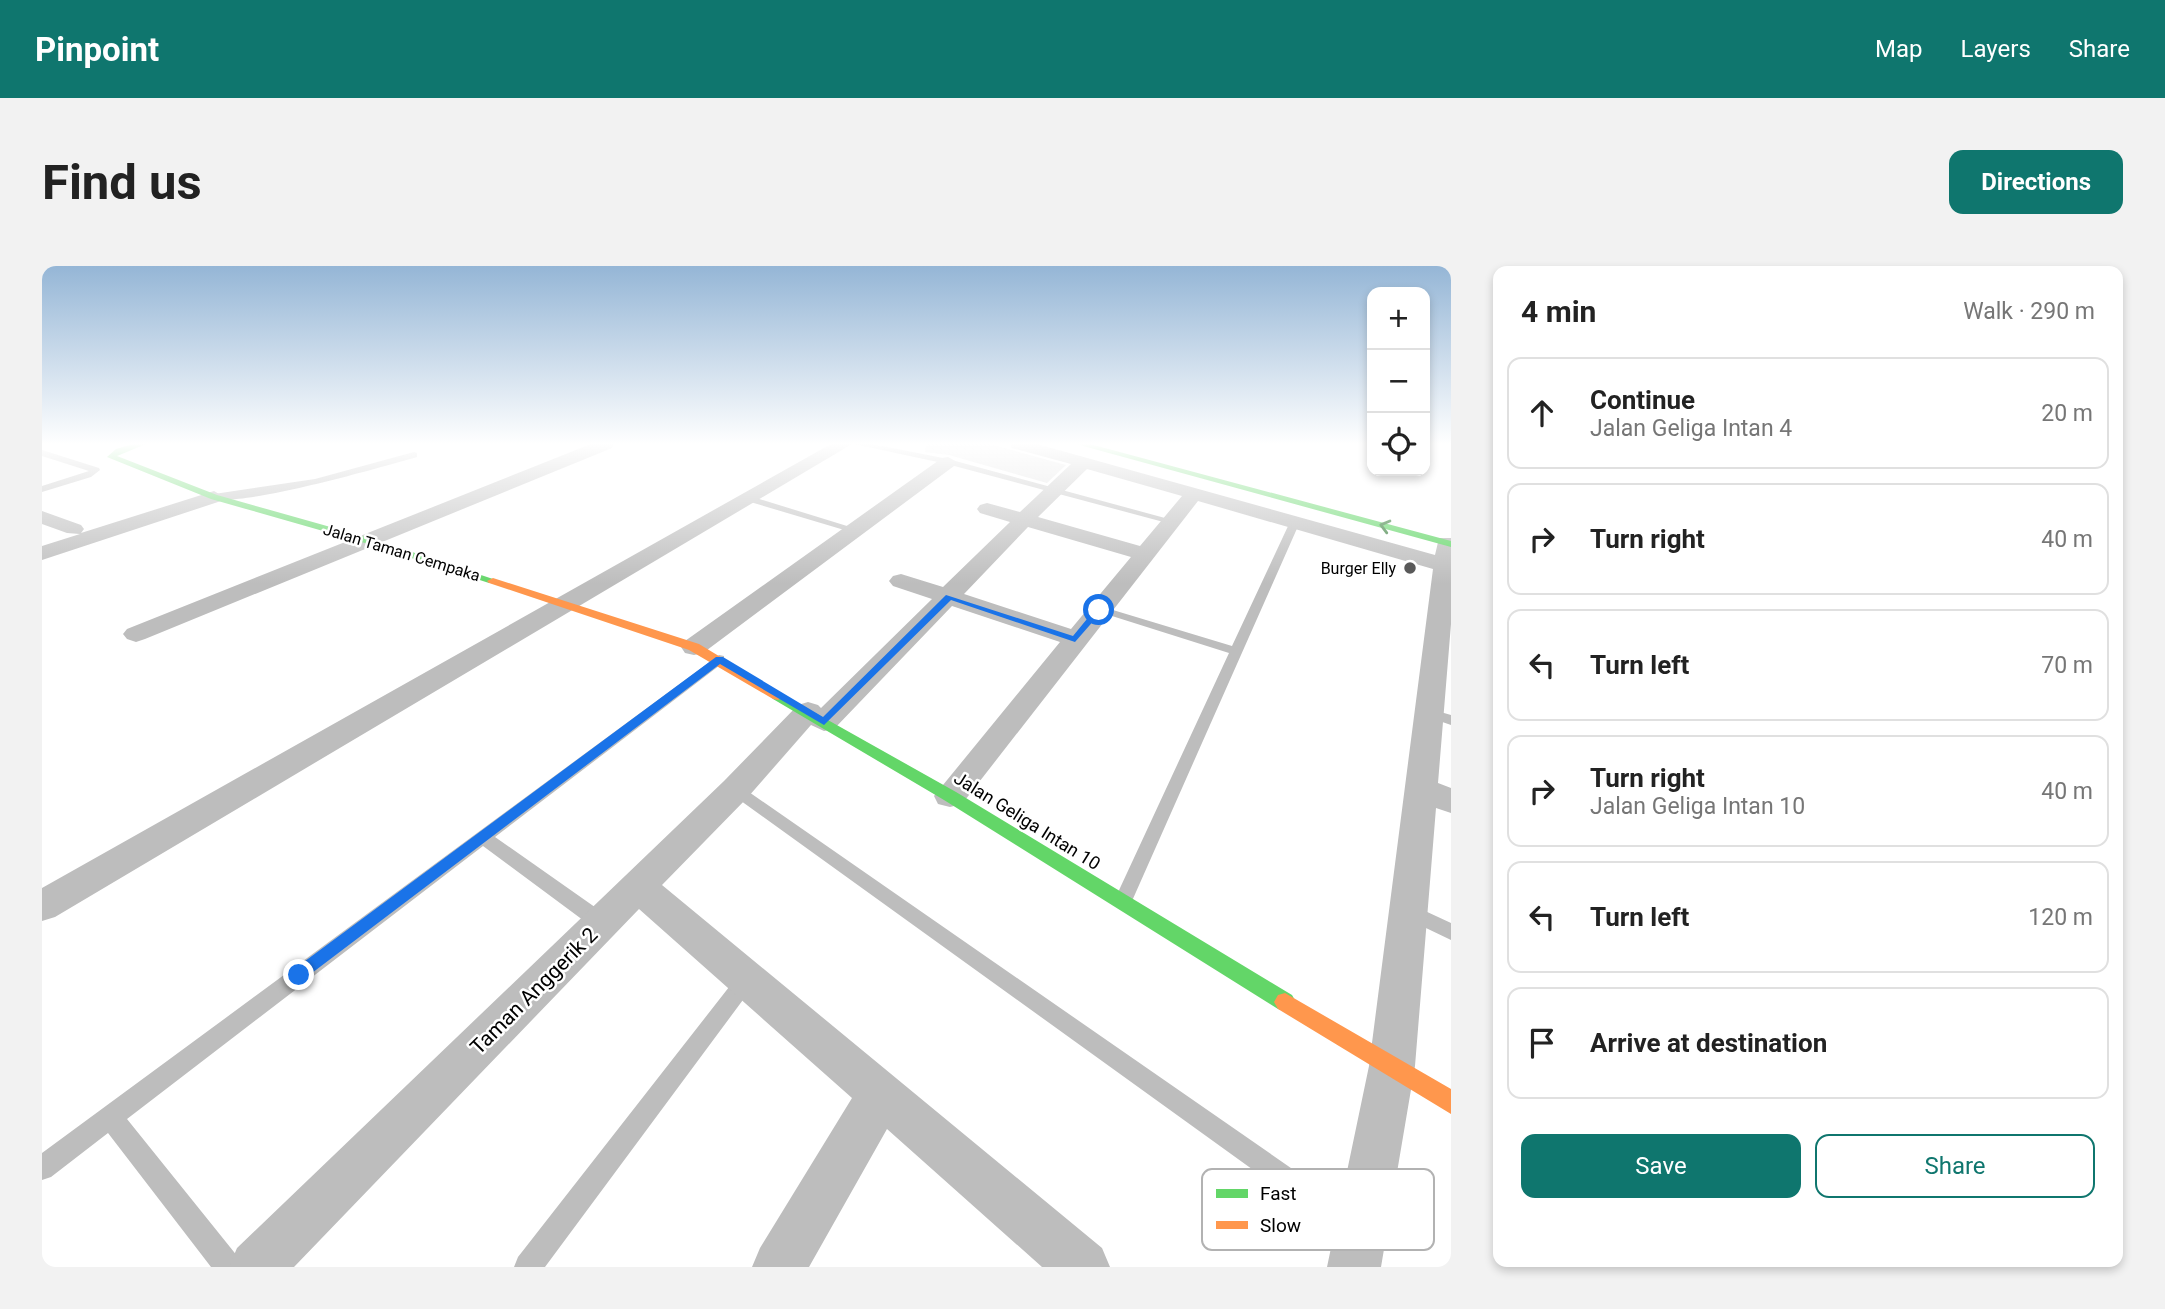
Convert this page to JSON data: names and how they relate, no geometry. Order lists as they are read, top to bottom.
{
  "streets": {
    "main road": ["Jalan Taman Cempaka", "Jalan Geliga Intan 10"],
    "street": ["Taman Anggerik 2"]
  },
  "crossings": [
    ["Jalan Taman Cempaka", "Jalan Geliga Intan 10"],
    ["Jalan Geliga Intan 10", "Taman Anggerik 2"]
  ],
  "places": ["Burger Elly"],
  "legend": ["Fast", "Slow"],
  "page": {
    "header": "Pinpoint",
    "nav": ["Map", "Layers", "Share"],
    "buttons": [
      "Directions",
      ["Save", "Share"]
    ],
    "title": "Find us",
    "heading": ["4 min", "Walk · 290 m"],
    "map_buttons": ["+", "−"],
    "list": [
      ["Continue", "Jalan Geliga Intan 4", "20 m"],
      ["Turn right", "40 m"],
      ["Turn left", "70 m"],
      ["Turn right", "Jalan Geliga Intan 10", "40 m"],
      ["Turn left", "120 m"],
      "Arrive at destination"
    ]
  }
}
